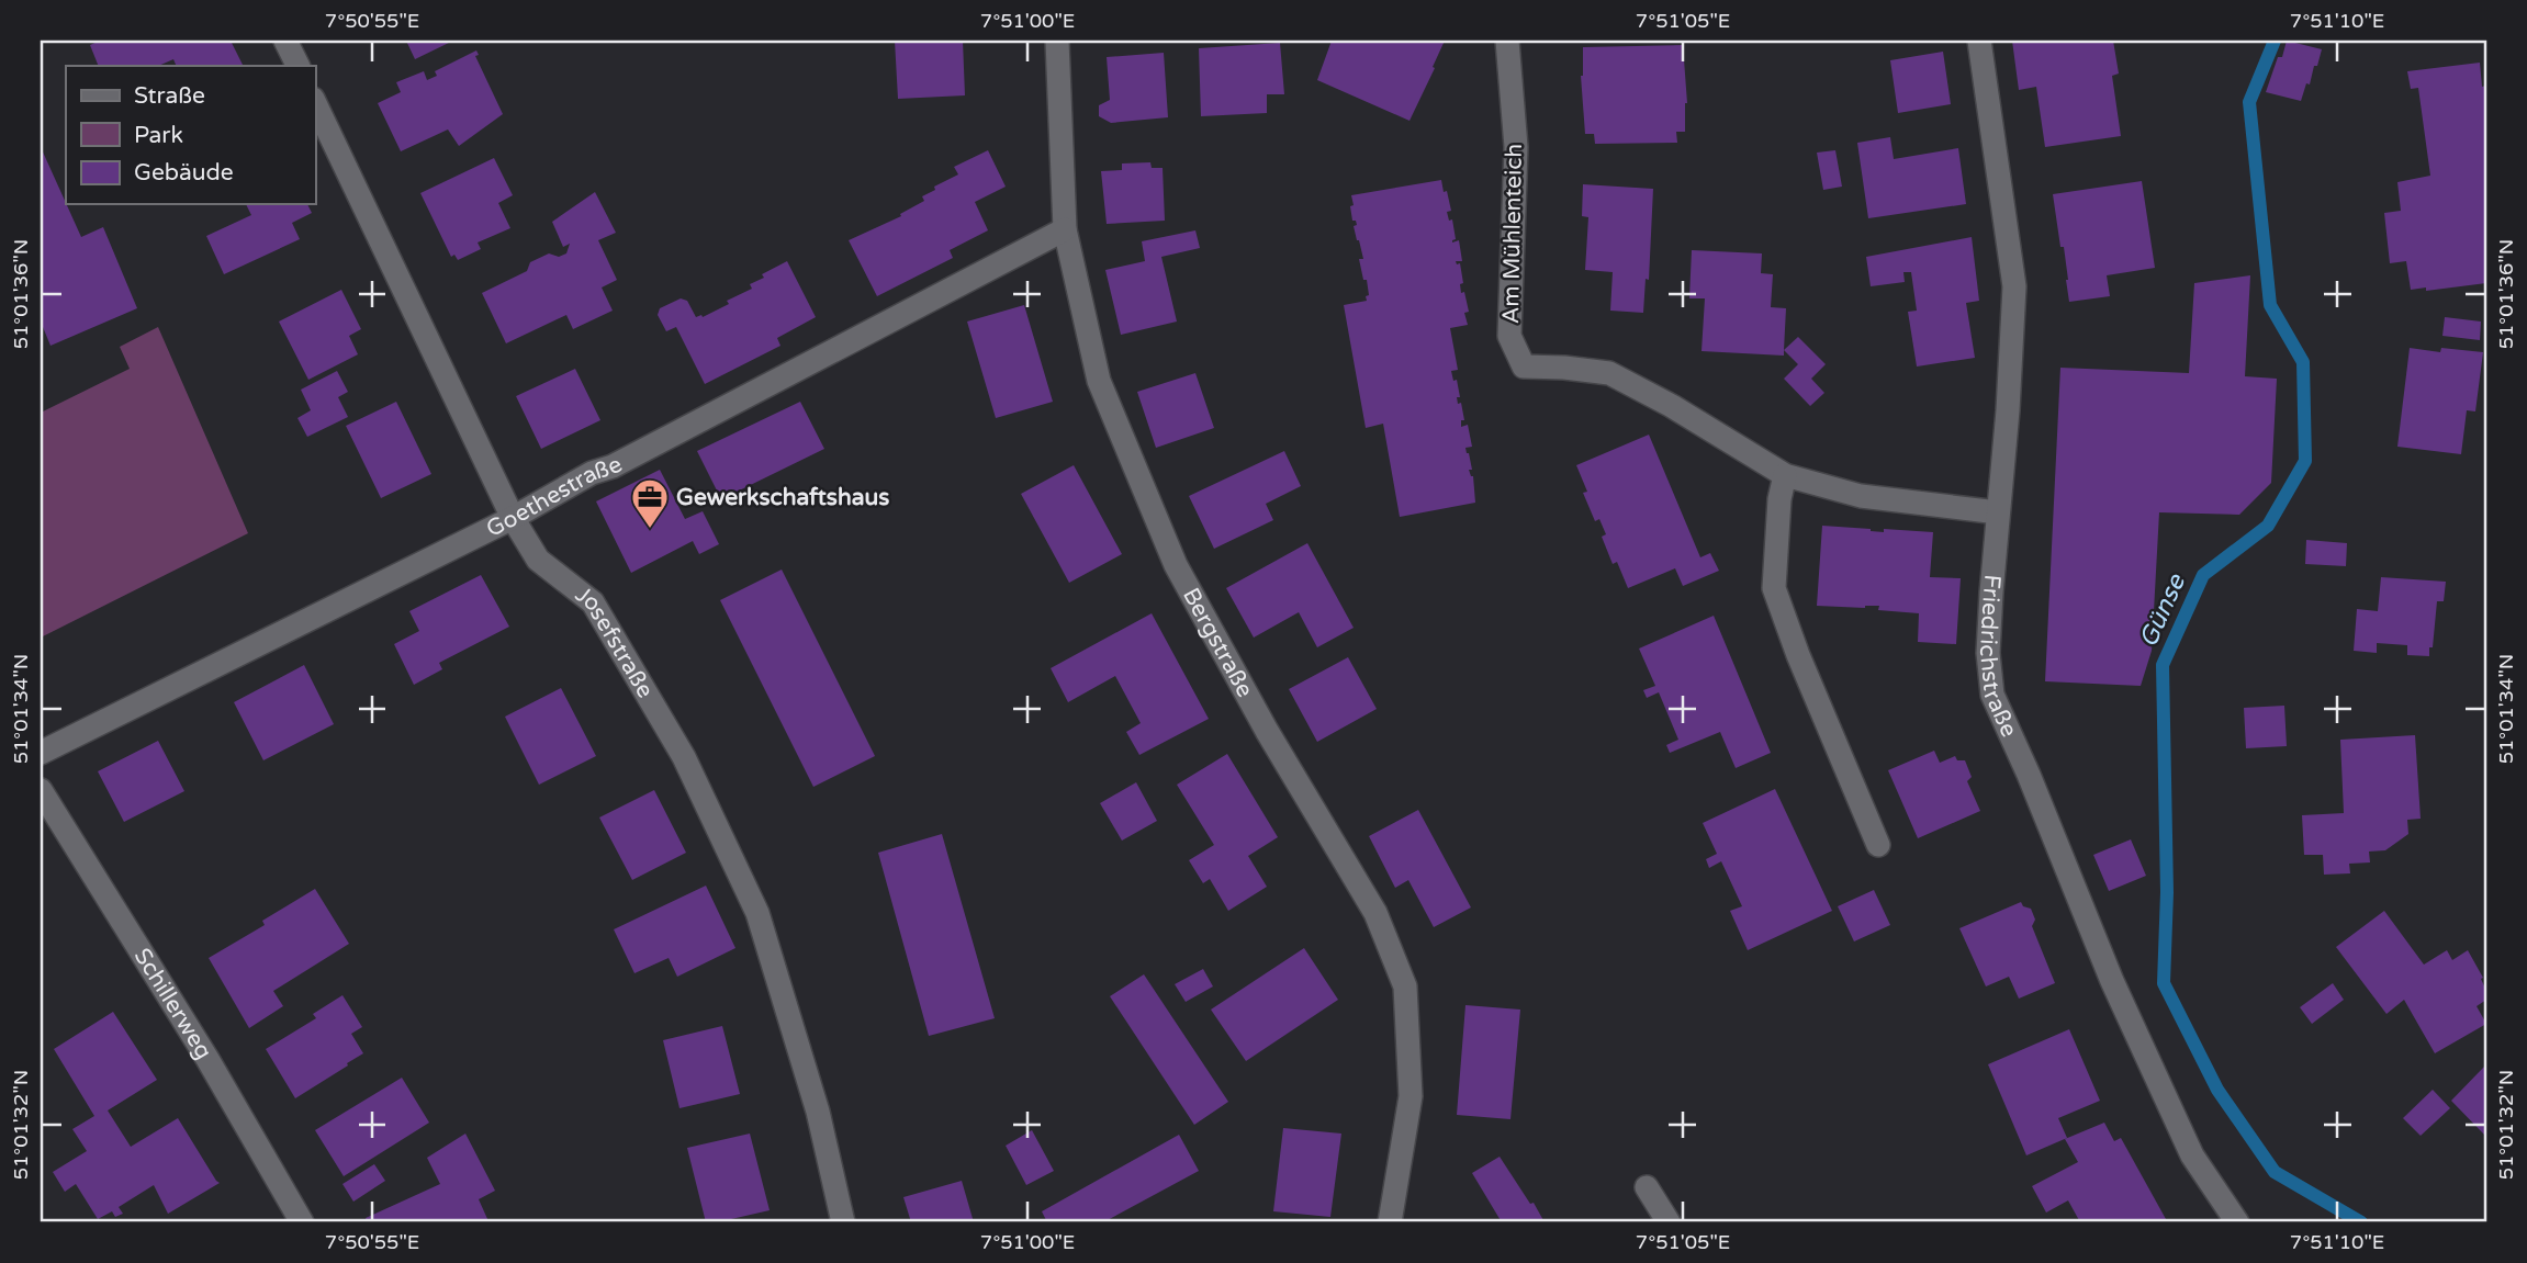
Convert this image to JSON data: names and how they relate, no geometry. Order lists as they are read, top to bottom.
{
  "streets": {
    "street": [
      "Am Mühlenteich",
      "Goethestraße",
      "Bergstraße",
      "Josefstraße",
      "Friedrichstraße",
      "Schillerweg"
    ]
  },
  "crossings": [
    ["Am Mühlenteich", "Friedrichstraße"],
    ["Goethestraße", "Bergstraße"],
    ["Goethestraße", "Josefstraße"]
  ],
  "water": ["Günse"],
  "places": {
    "office": ["Gewerkschaftshaus"]
  },
  "legend": ["Straße", "Park", "Gebäude"],
  "coordinates": [
    "7°50'55\"E",
    "7°51'00\"E",
    "7°51'05\"E",
    "7°51'10\"E",
    "51°01'36\"N",
    "51°01'34\"N",
    "51°01'32\"N"
  ]
}
